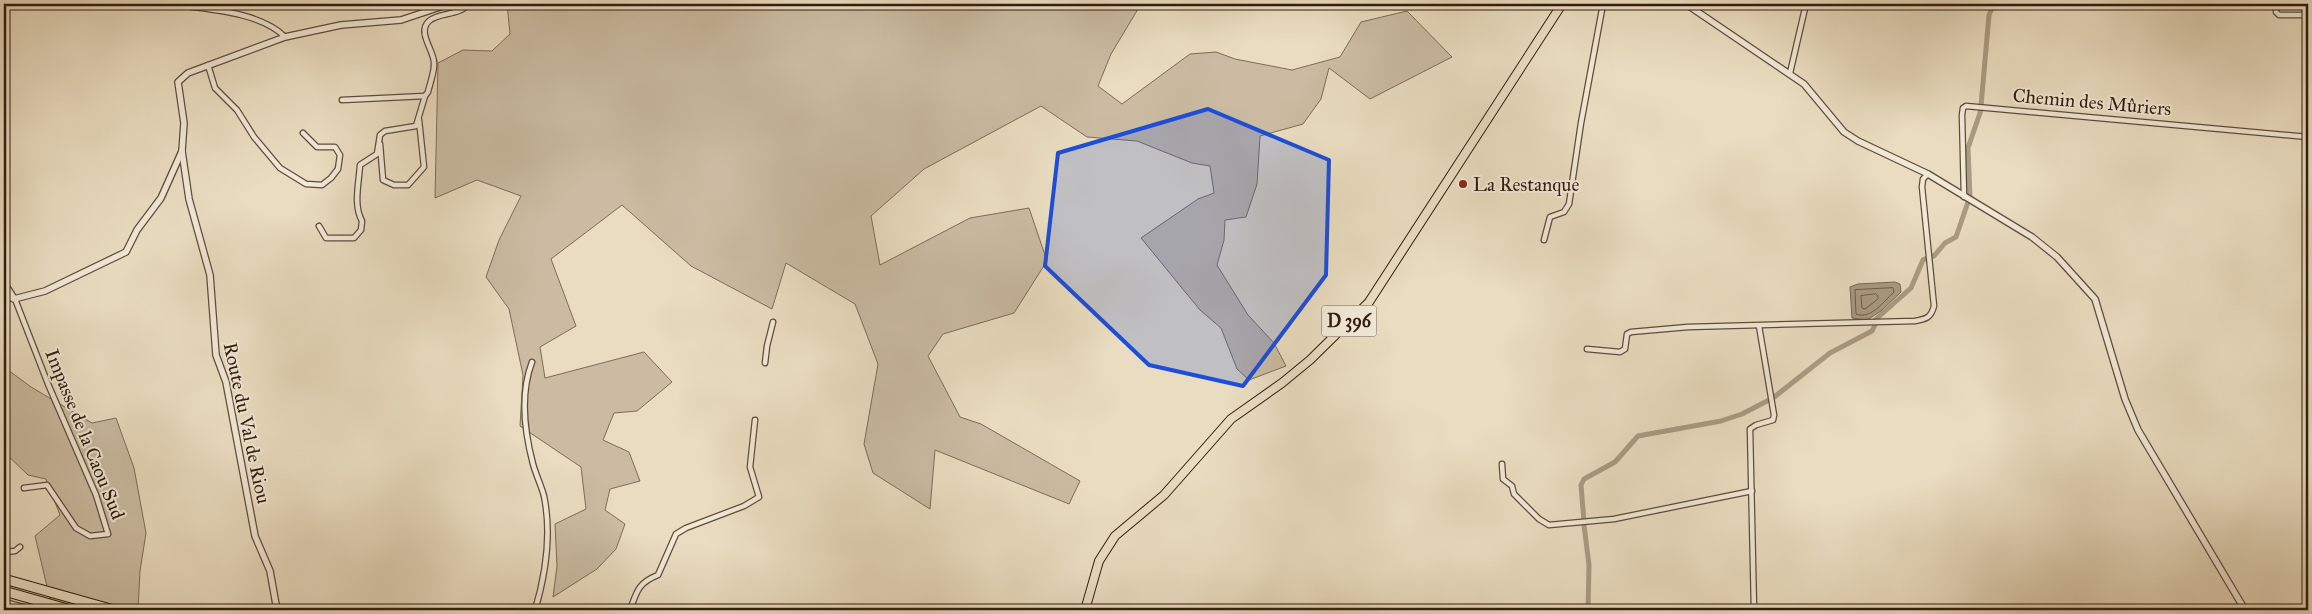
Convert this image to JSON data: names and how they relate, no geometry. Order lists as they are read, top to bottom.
{
  "streets": {
    "main road": ["D 396"],
    "street": ["Chemin des Mûriers", "Route du Val de Riou", "Impasse de la Caou Sud"]
  },
  "places": ["La Restanque"]
}
